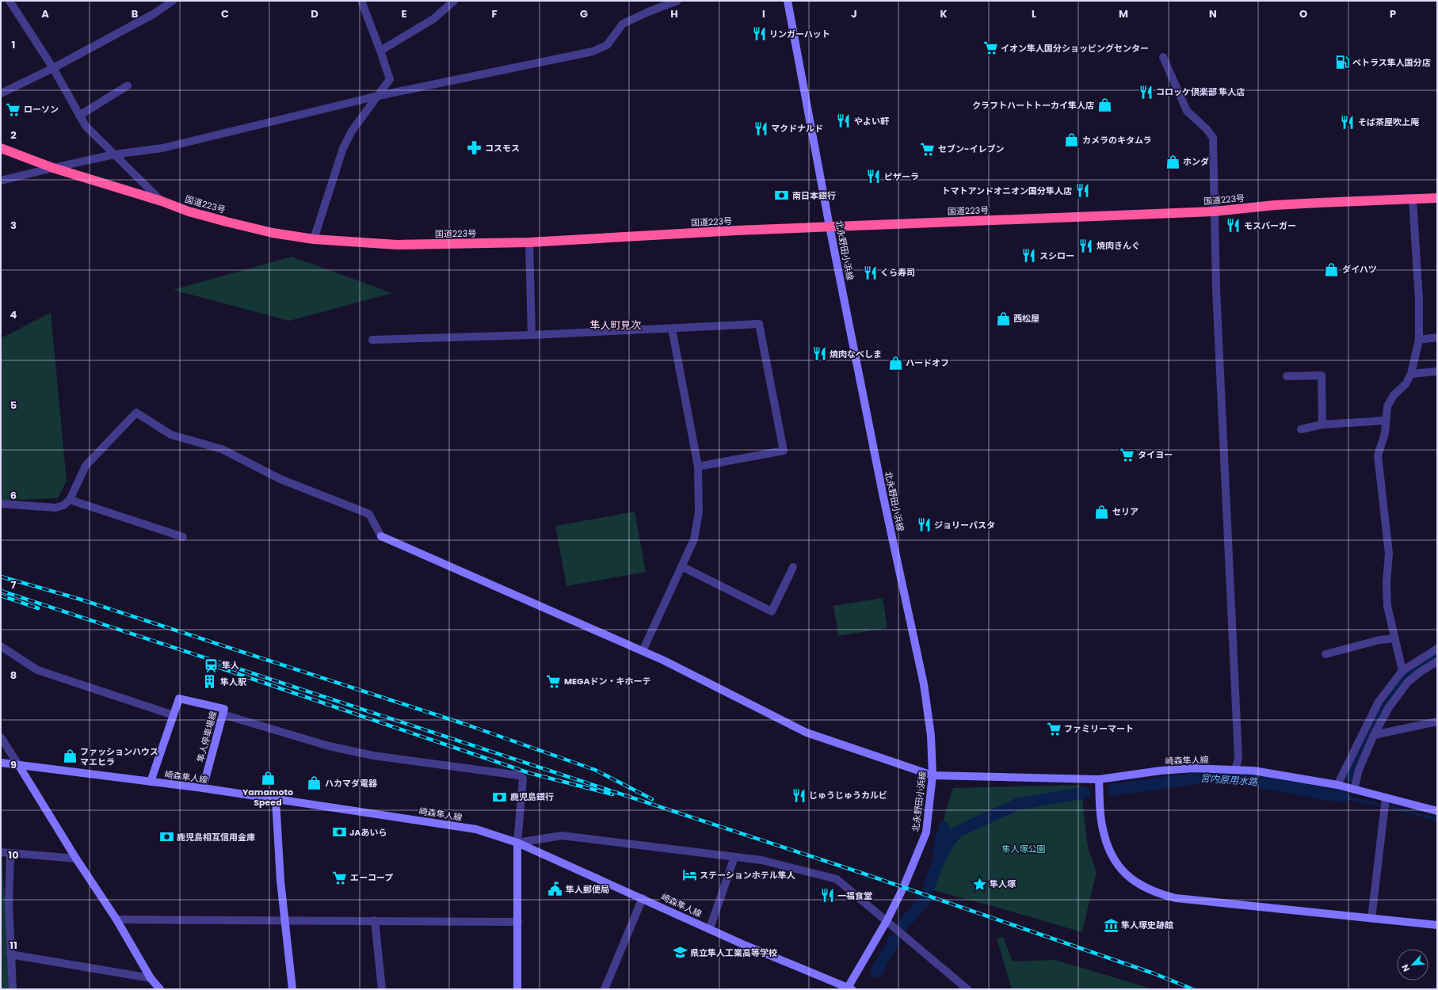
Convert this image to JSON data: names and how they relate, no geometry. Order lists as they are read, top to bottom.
{
  "streets": {
    "highway": ["国道223号"],
    "main road": ["北永野田小浜線", "隼人停車場線", "崎森隼人線"]
  },
  "crossings": [
    ["国道223号", "北永野田小浜線"],
    ["北永野田小浜線", "崎森隼人線"],
    ["隼人停車場線", "崎森隼人線"]
  ],
  "districts": ["隼人町見次"],
  "water": ["宮内原用水路"],
  "parks": ["隼人塚公園"],
  "places": {
    "restaurant": [
      "リンガーハット",
      "コロッケ倶楽部 隼人店",
      "やよい軒",
      "そば茶屋吹上庵",
      "マクドナルド",
      "ピザーラ",
      "トマトアンドオニオン国分隼人店",
      "モスバーガー",
      "焼肉きんぐ",
      "スシロー",
      "くら寿司",
      "焼肉なべしま",
      "ジョリーパスタ",
      "じゅうじゅうカルビ",
      "一福食堂"
    ],
    "supermarket": [
      "イオン隼人国分ショッピングセンター",
      "ローソン",
      "セブン-イレブン",
      "タイヨー",
      "MEGAドン・キホーテ",
      "ファミリーマート",
      "エーコープ"
    ],
    "fuel station": ["ペトラス隼人国分店"],
    "shop": [
      "クラフトハートトーカイ隼人店",
      "カメラのキタムラ",
      "ホンダ",
      "ダイハツ",
      "西松屋",
      "ハードオフ",
      "セリア",
      "ファッションハウス マエヒラ",
      "Yamamoto Speed",
      "ハカマダ電器"
    ],
    "pharmacy": ["コスモス"],
    "bank": [
      "南日本銀行",
      "鹿児島銀行",
      "JAあいら",
      "鹿児島相互信用金庫"
    ],
    "station": ["隼人"],
    "building": ["隼人駅"],
    "hotel": ["ステーションホテル隼人"],
    "place": ["隼人塚"],
    "public building": ["隼人郵便局"],
    "museum": ["隼人塚史跡館"],
    "school or university": ["県立隼人工業高等学校"]
  },
  "north": "bottom left",
  "grid": {
    "columns": [
      "A",
      "B",
      "C",
      "D",
      "E",
      "F",
      "G",
      "H",
      "I",
      "J",
      "K",
      "L",
      "M",
      "N",
      "O",
      "P"
    ],
    "rows": [
      "1",
      "2",
      "3",
      "4",
      "5",
      "6",
      "7",
      "8",
      "9",
      "10",
      "11"
    ]
  }
}
